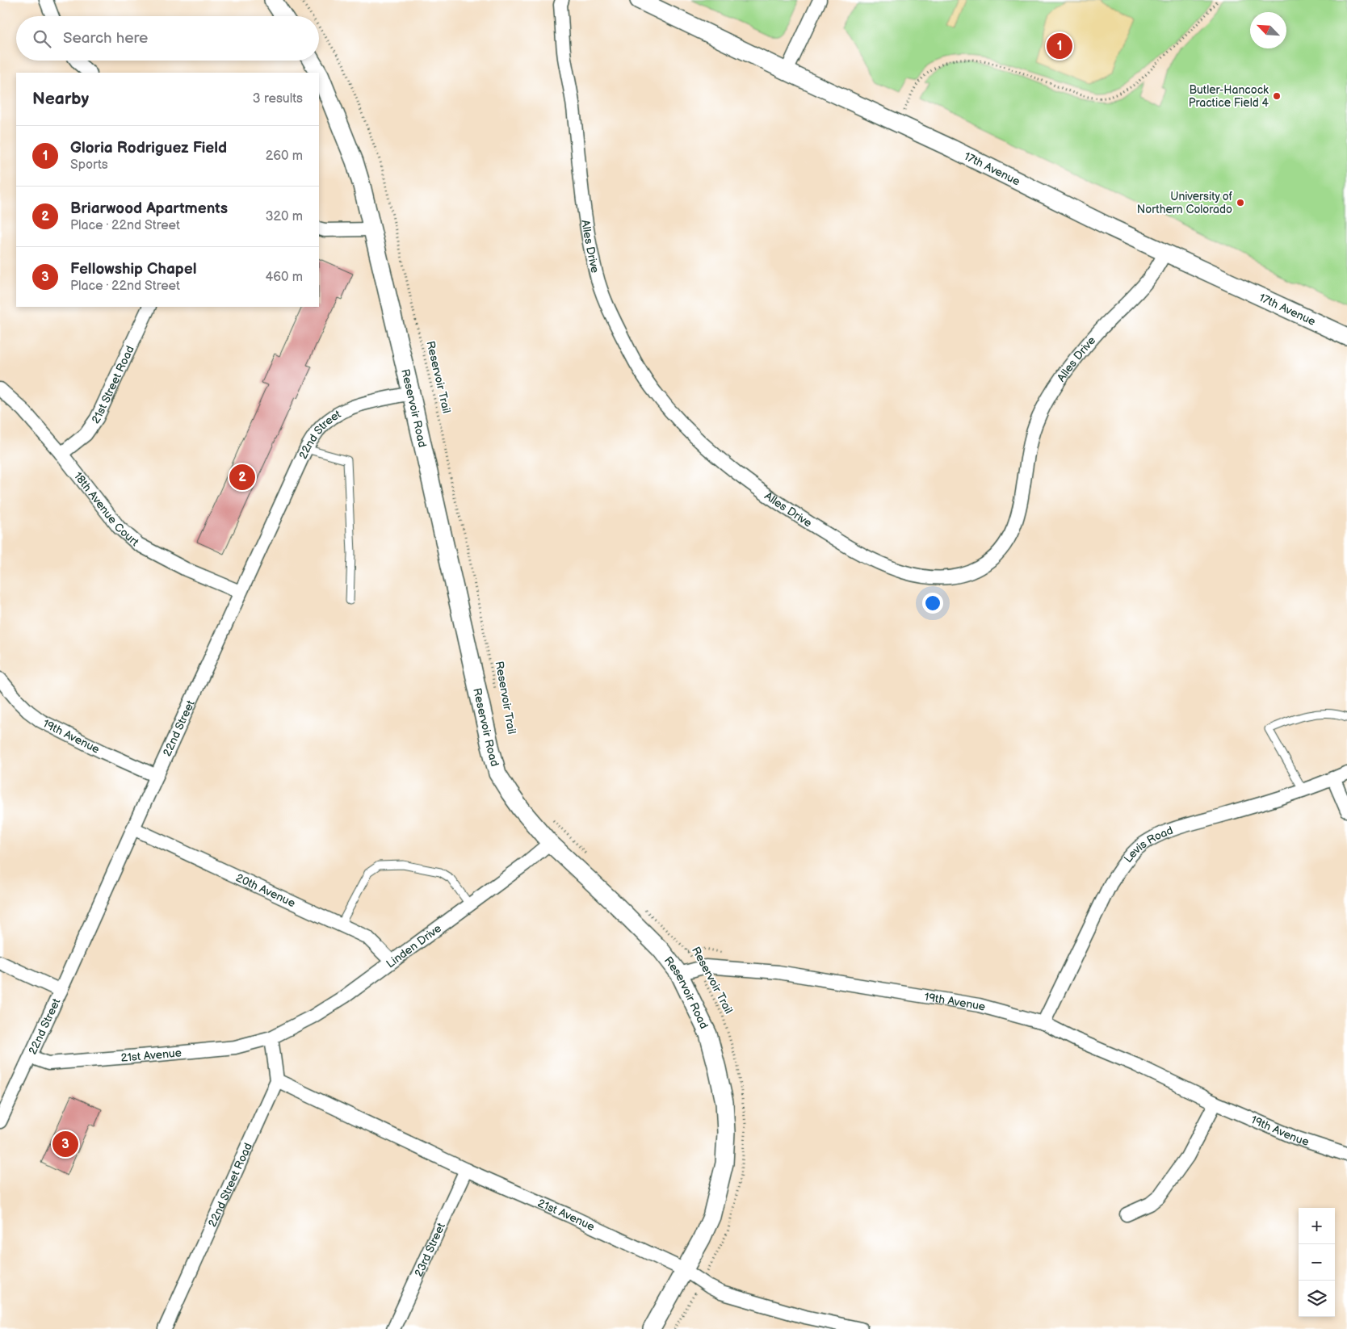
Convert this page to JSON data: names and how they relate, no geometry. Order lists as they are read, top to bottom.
{
  "streets": {
    "street": [
      "17th Avenue",
      "Alles Drive",
      "21st Street Road",
      "Reservoir Road",
      "22nd Street",
      "18th Avenue Court",
      "19th Avenue",
      "Levis Road",
      "20th Avenue",
      "Linden Drive",
      "21st Avenue",
      "22nd Street Road",
      "23rd Street"
    ],
    "path": ["Reservoir Trail"]
  },
  "crossings": [
    ["17th Avenue", "Alles Drive"],
    ["Reservoir Trail", "19th Avenue"],
    ["Reservoir Trail", "21st Avenue"],
    ["21st Street Road", "18th Avenue Court"],
    ["Reservoir Road", "22nd Street"],
    ["Reservoir Road", "19th Avenue"],
    ["Reservoir Road", "Linden Drive"],
    ["Reservoir Road", "21st Avenue"],
    ["22nd Street", "18th Avenue Court"],
    ["22nd Street", "19th Avenue"],
    ["22nd Street", "20th Avenue"],
    ["22nd Street", "21st Avenue"],
    ["19th Avenue", "Levis Road"],
    ["20th Avenue", "Linden Drive"],
    ["Linden Drive", "21st Avenue"],
    ["21st Avenue", "22nd Street Road"],
    ["21st Avenue", "23rd Street"]
  ],
  "places": ["Butler-Hancock Practice Field 4", "University of Northern Colorado"],
  "north": "top left",
  "page": {
    "search": "Search here",
    "pins": ["1", "2", "3"],
    "heading": ["Nearby", "3 results"],
    "list": [
      {
        "mark": "1",
        "name": "Gloria Rodriguez Field",
        "note": "Sports",
        "value": "260 m"
      },
      {
        "mark": "2",
        "name": "Briarwood Apartments",
        "note": "Place · 22nd Street",
        "value": "320 m"
      },
      {
        "mark": "3",
        "name": "Fellowship Chapel",
        "note": "Place · 22nd Street",
        "value": "460 m"
      }
    ],
    "map_buttons": ["+", "−"]
  }
}
